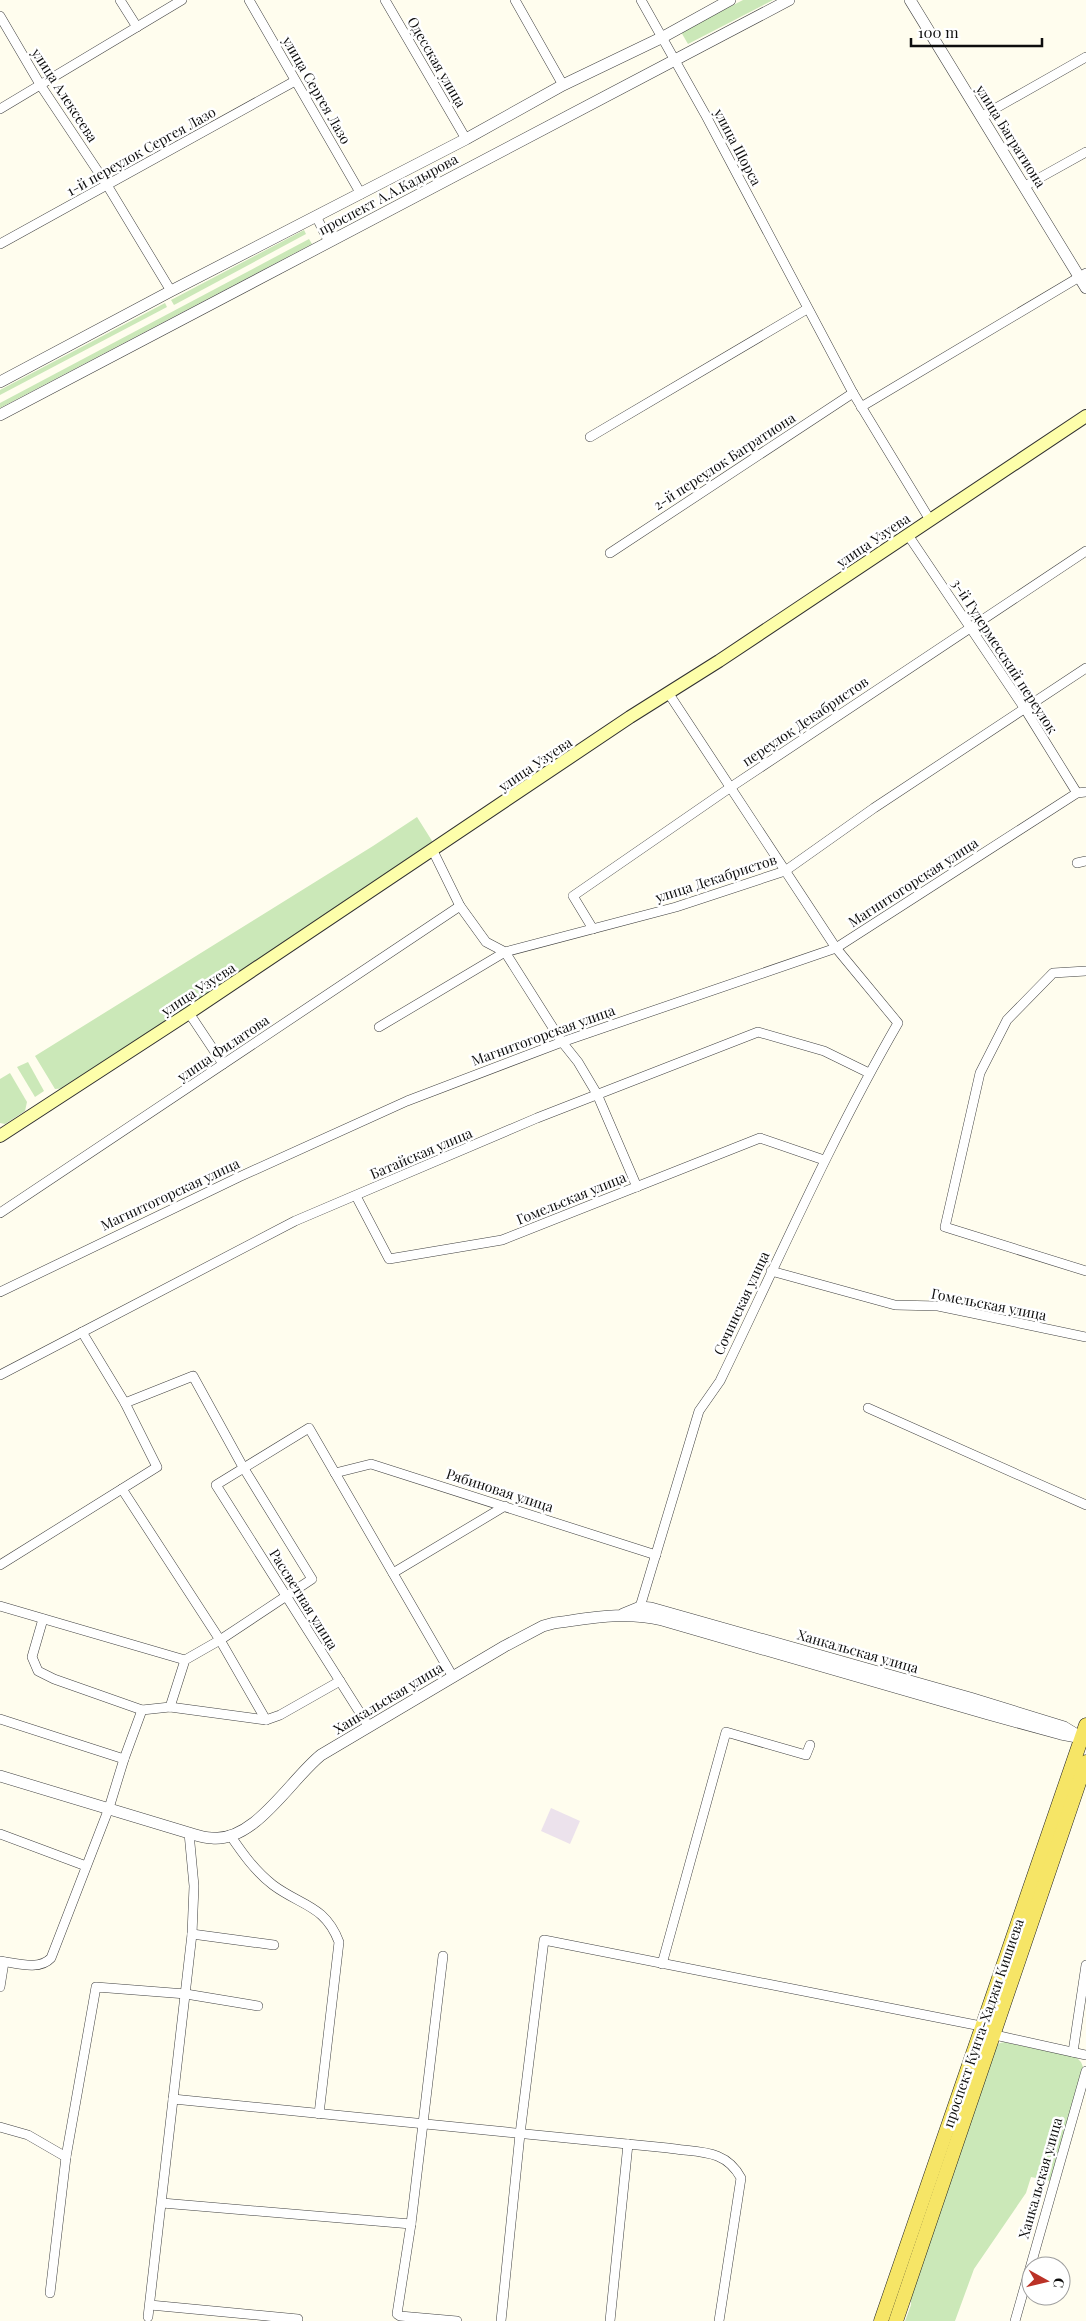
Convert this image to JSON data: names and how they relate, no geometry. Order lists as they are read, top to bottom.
{
  "streets": {
    "main road": ["улица Узуева", "проспект Кунта-Хаджи Кишиева"],
    "street": [
      "Одесская улица",
      "улица Сергея Лазо",
      "улица Алексеева",
      "улица Багратиона",
      "улица Щорса",
      "1-й переулок Сергея Лазо",
      "проспект А.А.Кадырова",
      "2-й переулок Багратиона",
      "3-й Гудермесский переулок",
      "переулок Декабристов",
      "улица Декабристов",
      "Магнитогорская улица",
      "улица Филатова",
      "Батайская улица",
      "Гомельская улица",
      "Сочинская улица",
      "Рябиновая улица",
      "Рассветная улица",
      "Ханкальская улица"
    ]
  },
  "crossings": [
    ["Одесская улица", "проспект А.А.Кадырова"],
    ["улица Сергея Лазо", "1-й переулок Сергея Лазо"],
    ["улица Сергея Лазо", "проспект А.А.Кадырова"],
    ["улица Алексеева", "1-й переулок Сергея Лазо"],
    ["улица Алексеева", "проспект А.А.Кадырова"],
    ["улица Щорса", "проспект А.А.Кадырова"],
    ["улица Щорса", "2-й переулок Багратиона"],
    ["улица Щорса", "улица Узуева"],
    ["улица Узуева", "3-й Гудермесский переулок"],
    ["3-й Гудермесский переулок", "переулок Декабристов"],
    ["3-й Гудермесский переулок", "улица Декабристов"],
    ["3-й Гудермесский переулок", "Магнитогорская улица"],
    ["переулок Декабристов", "улица Декабристов"],
    ["Магнитогорская улица", "Сочинская улица"],
    ["Батайская улица", "Гомельская улица"],
    ["Батайская улица", "Сочинская улица"],
    ["Гомельская улица", "Сочинская улица"],
    ["Сочинская улица", "Рябиновая улица"],
    ["Сочинская улица", "Ханкальская улица"],
    ["Рассветная улица", "Ханкальская улица"],
    ["Ханкальская улица", "проспект Кунта-Хаджи Кишиева"]
  ],
  "scale_bar": "100 m",
  "north": "right"
}
